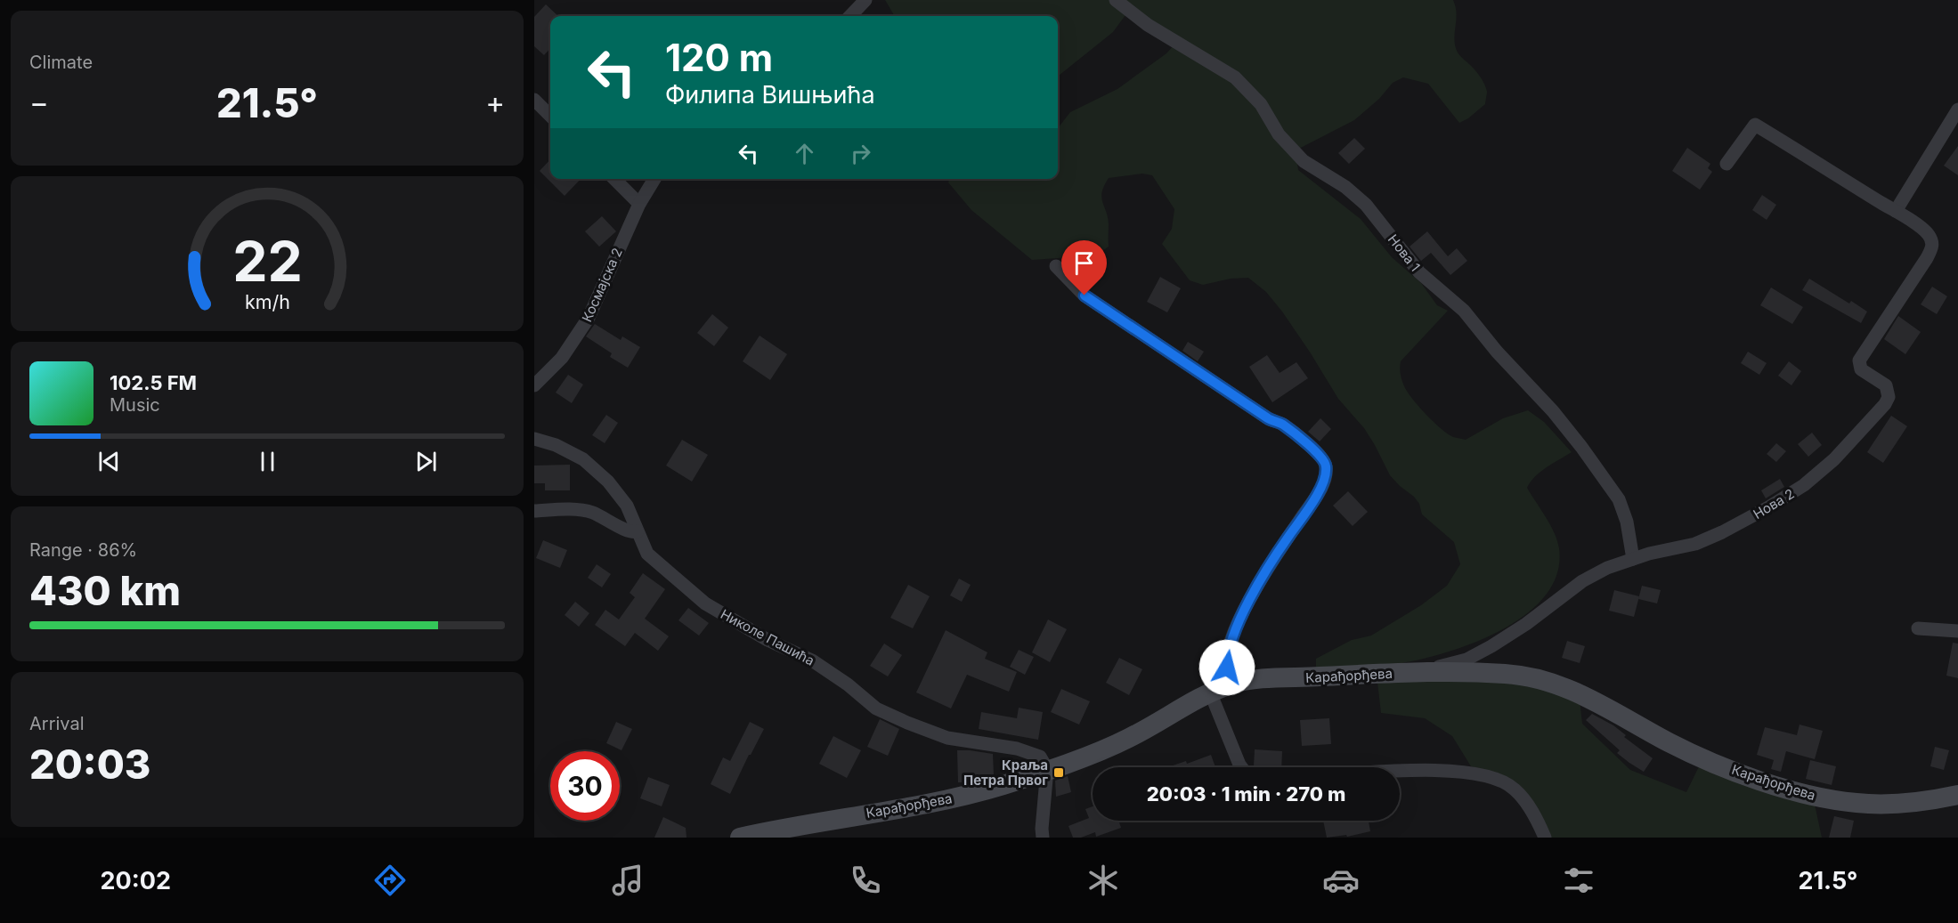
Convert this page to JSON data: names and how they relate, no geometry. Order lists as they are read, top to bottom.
{
  "streets": {
    "street": [
      "Нова 1",
      "Космајска 2",
      "Нова 2",
      "Николе Пашића",
      "Карађорђева"
    ]
  },
  "crossings": [
    ["Нова 1", "Нова 2"],
    ["Нова 2", "Карађорђева"],
    ["Николе Пашића", "Карађорђева"]
  ],
  "places": {
    "transit": ["Краља Петра Првог"]
  },
  "page": {
    "tile": [
      "Climate",
      ["Range · 86%", "430 km"],
      ["Arrival", "20:03"]
    ],
    "turn": ["120 m", "Филипа Вишњића"],
    "heat": ["−", "21.5°", "+"],
    "song": ["102.5 FM", "Music"],
    "limit": "30",
    "trip": "20:03 · 1 min · 270 m",
    "tabs": ["20:02", "21.5°"],
    "gauge": ["22", "km/h"]
  }
}
